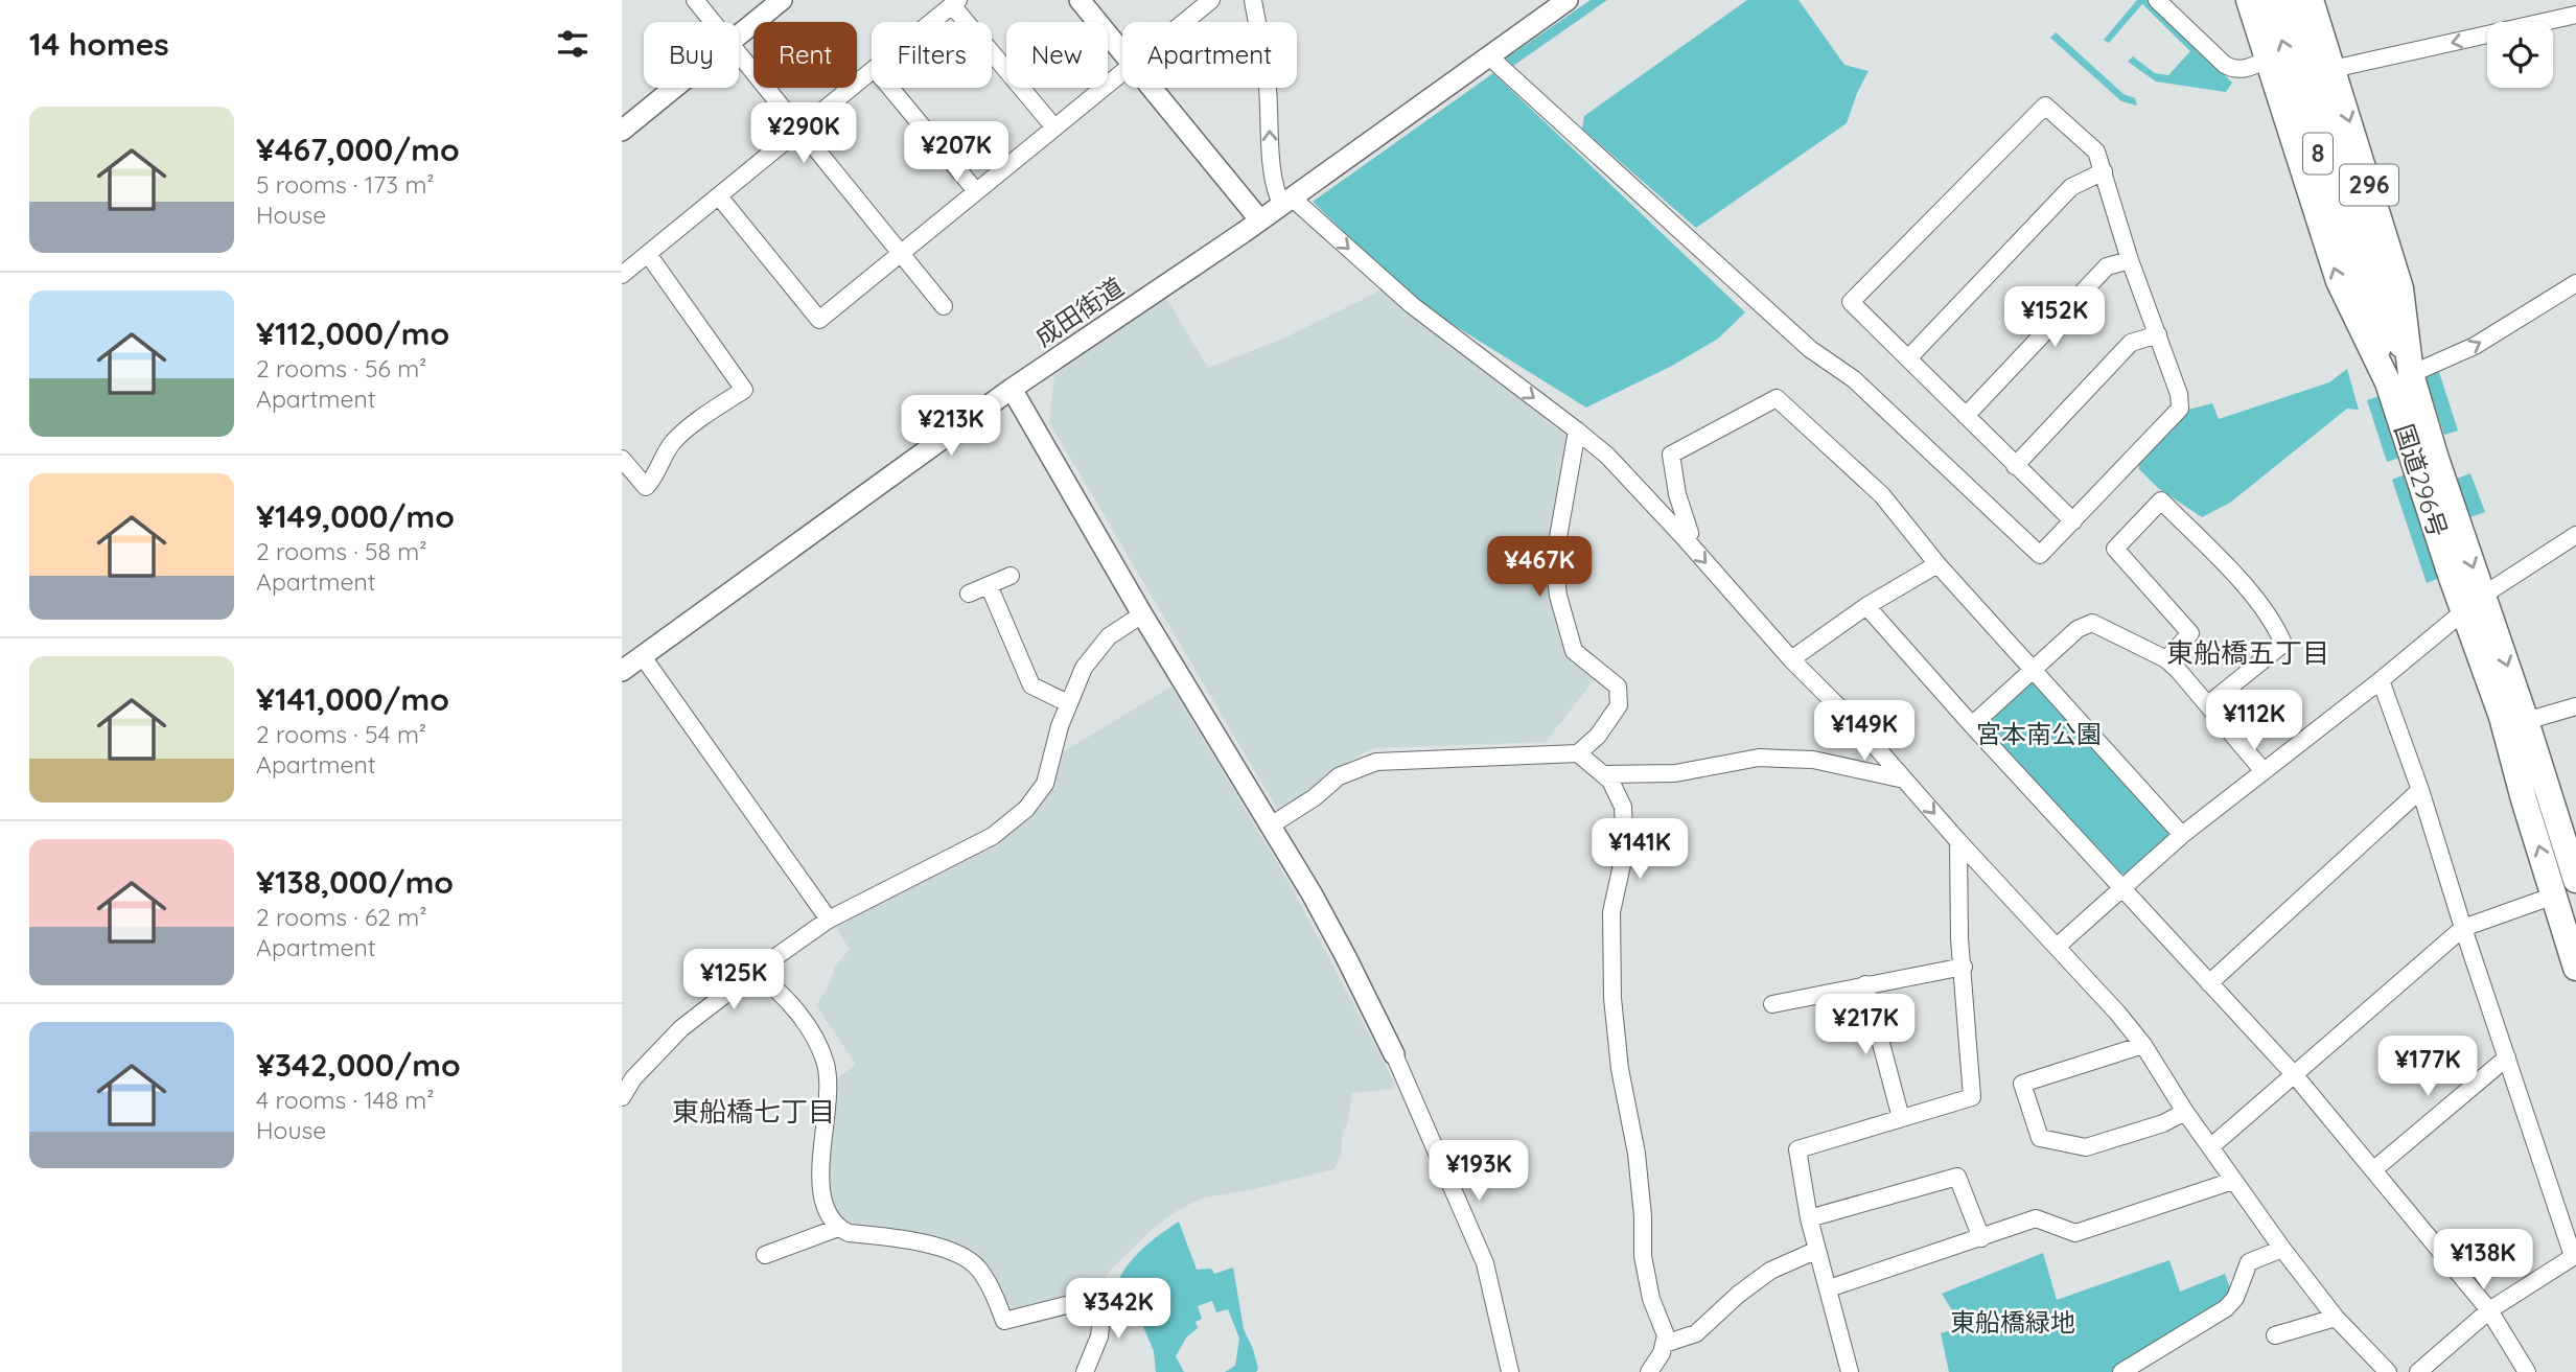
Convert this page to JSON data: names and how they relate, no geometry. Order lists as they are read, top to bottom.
{
  "streets": {
    "main road": ["8", "296", "国道296号"],
    "street": ["成田街道"]
  },
  "crossings": [
    ["8", "国道296号"]
  ],
  "districts": ["東船橋五丁目", "東船橋七丁目"],
  "parks": ["宮本南公園", "東船橋緑地"],
  "page": {
    "heading": "14 homes",
    "chip": [
      "Buy",
      "Rent",
      "Filters",
      "New",
      "Apartment"
    ],
    "list": [
      {
        "name": "¥467,000/mo",
        "note": "5 rooms · 173 m² · House"
      },
      {
        "name": "¥112,000/mo",
        "note": "2 rooms · 56 m² · Apartment"
      },
      {
        "name": "¥149,000/mo",
        "note": "2 rooms · 58 m² · Apartment"
      },
      {
        "name": "¥141,000/mo",
        "note": "2 rooms · 54 m² · Apartment"
      },
      {
        "name": "¥138,000/mo",
        "note": "2 rooms · 62 m² · Apartment"
      },
      {
        "name": "¥342,000/mo",
        "note": "4 rooms · 148 m² · House"
      }
    ],
    "price": [
      "¥290K",
      "¥207K",
      "¥152K",
      "¥213K",
      "¥467K",
      "¥112K",
      "¥149K",
      "¥141K",
      "¥125K",
      "¥217K",
      "¥177K",
      "¥193K",
      "¥138K",
      "¥342K"
    ]
  }
}
